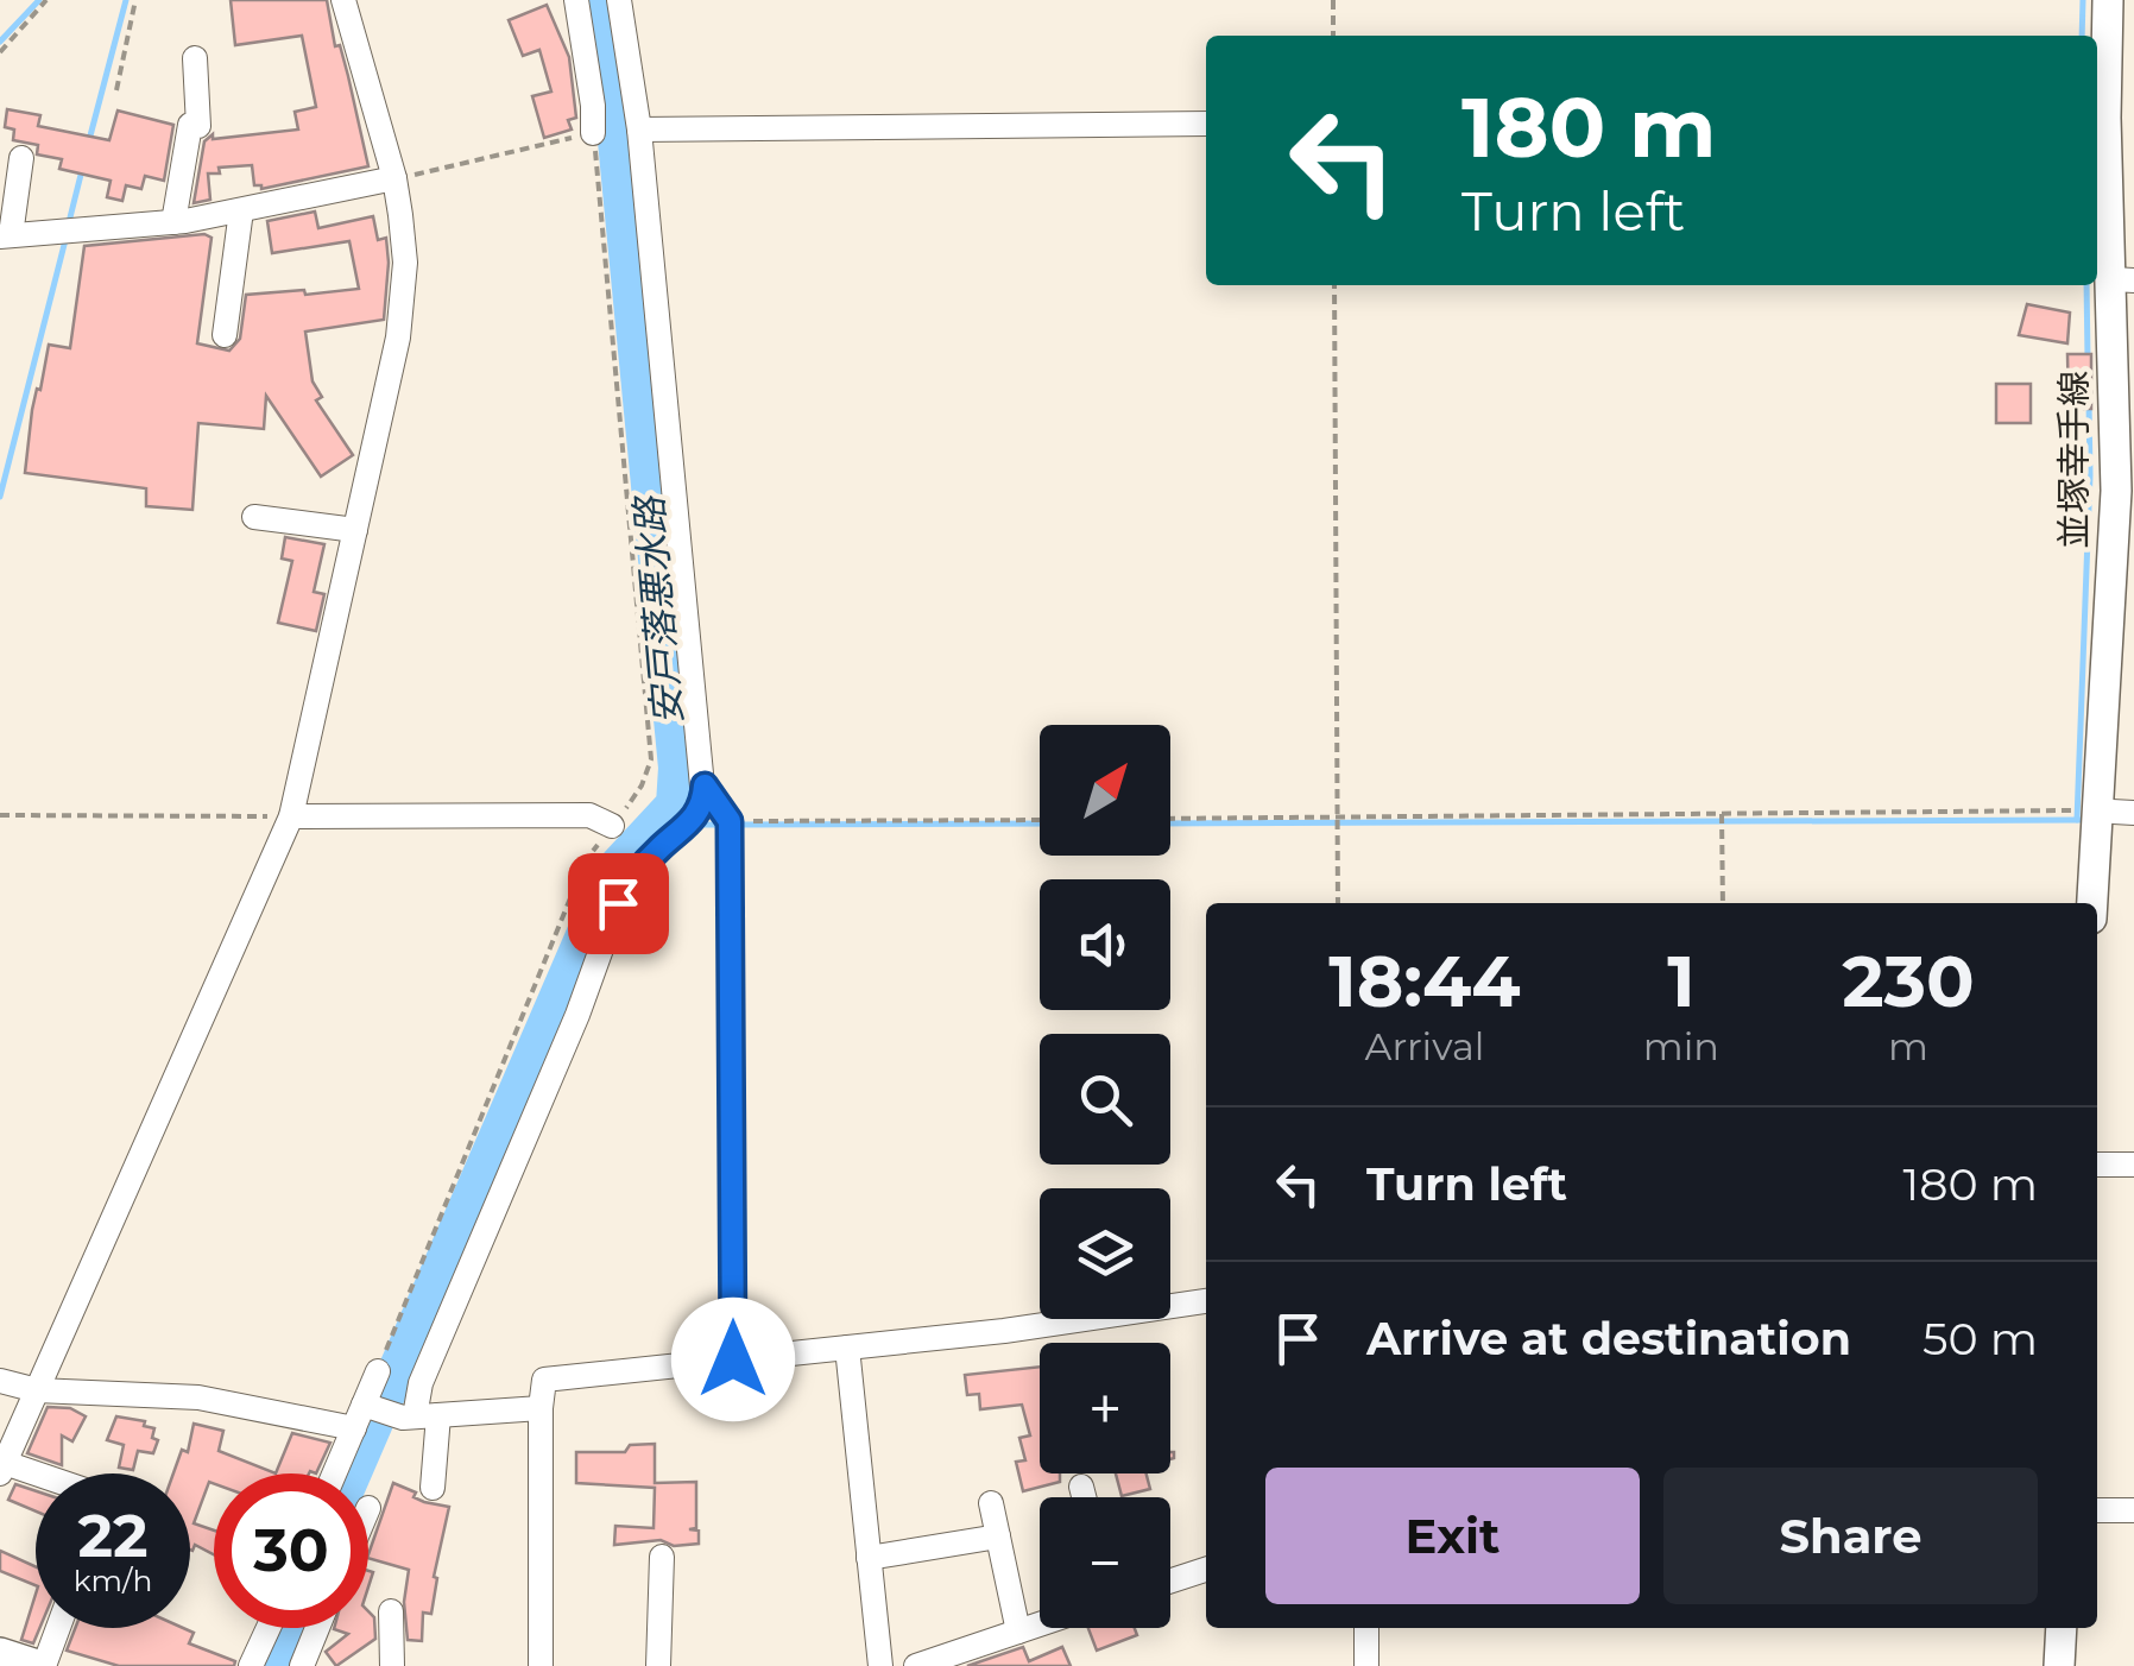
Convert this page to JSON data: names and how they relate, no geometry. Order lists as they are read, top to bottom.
{
  "streets": {
    "main road": ["並塚幸手線"]
  },
  "water": ["安戸落悪水路"],
  "north": "top right",
  "page": {
    "turn": ["180 m", "Turn left"],
    "map_buttons": ["+", "−"],
    "eta": [
      "18:44",
      "Arrival",
      "1",
      "min",
      "230",
      "m"
    ],
    "list": [
      {
        "name": "Turn left",
        "value": "180 m"
      },
      {
        "name": "Arrive at destination",
        "value": "50 m"
      }
    ],
    "buttons": ["Exit", "Share"],
    "speed": "22 km/h",
    "limit": "30"
  }
}
